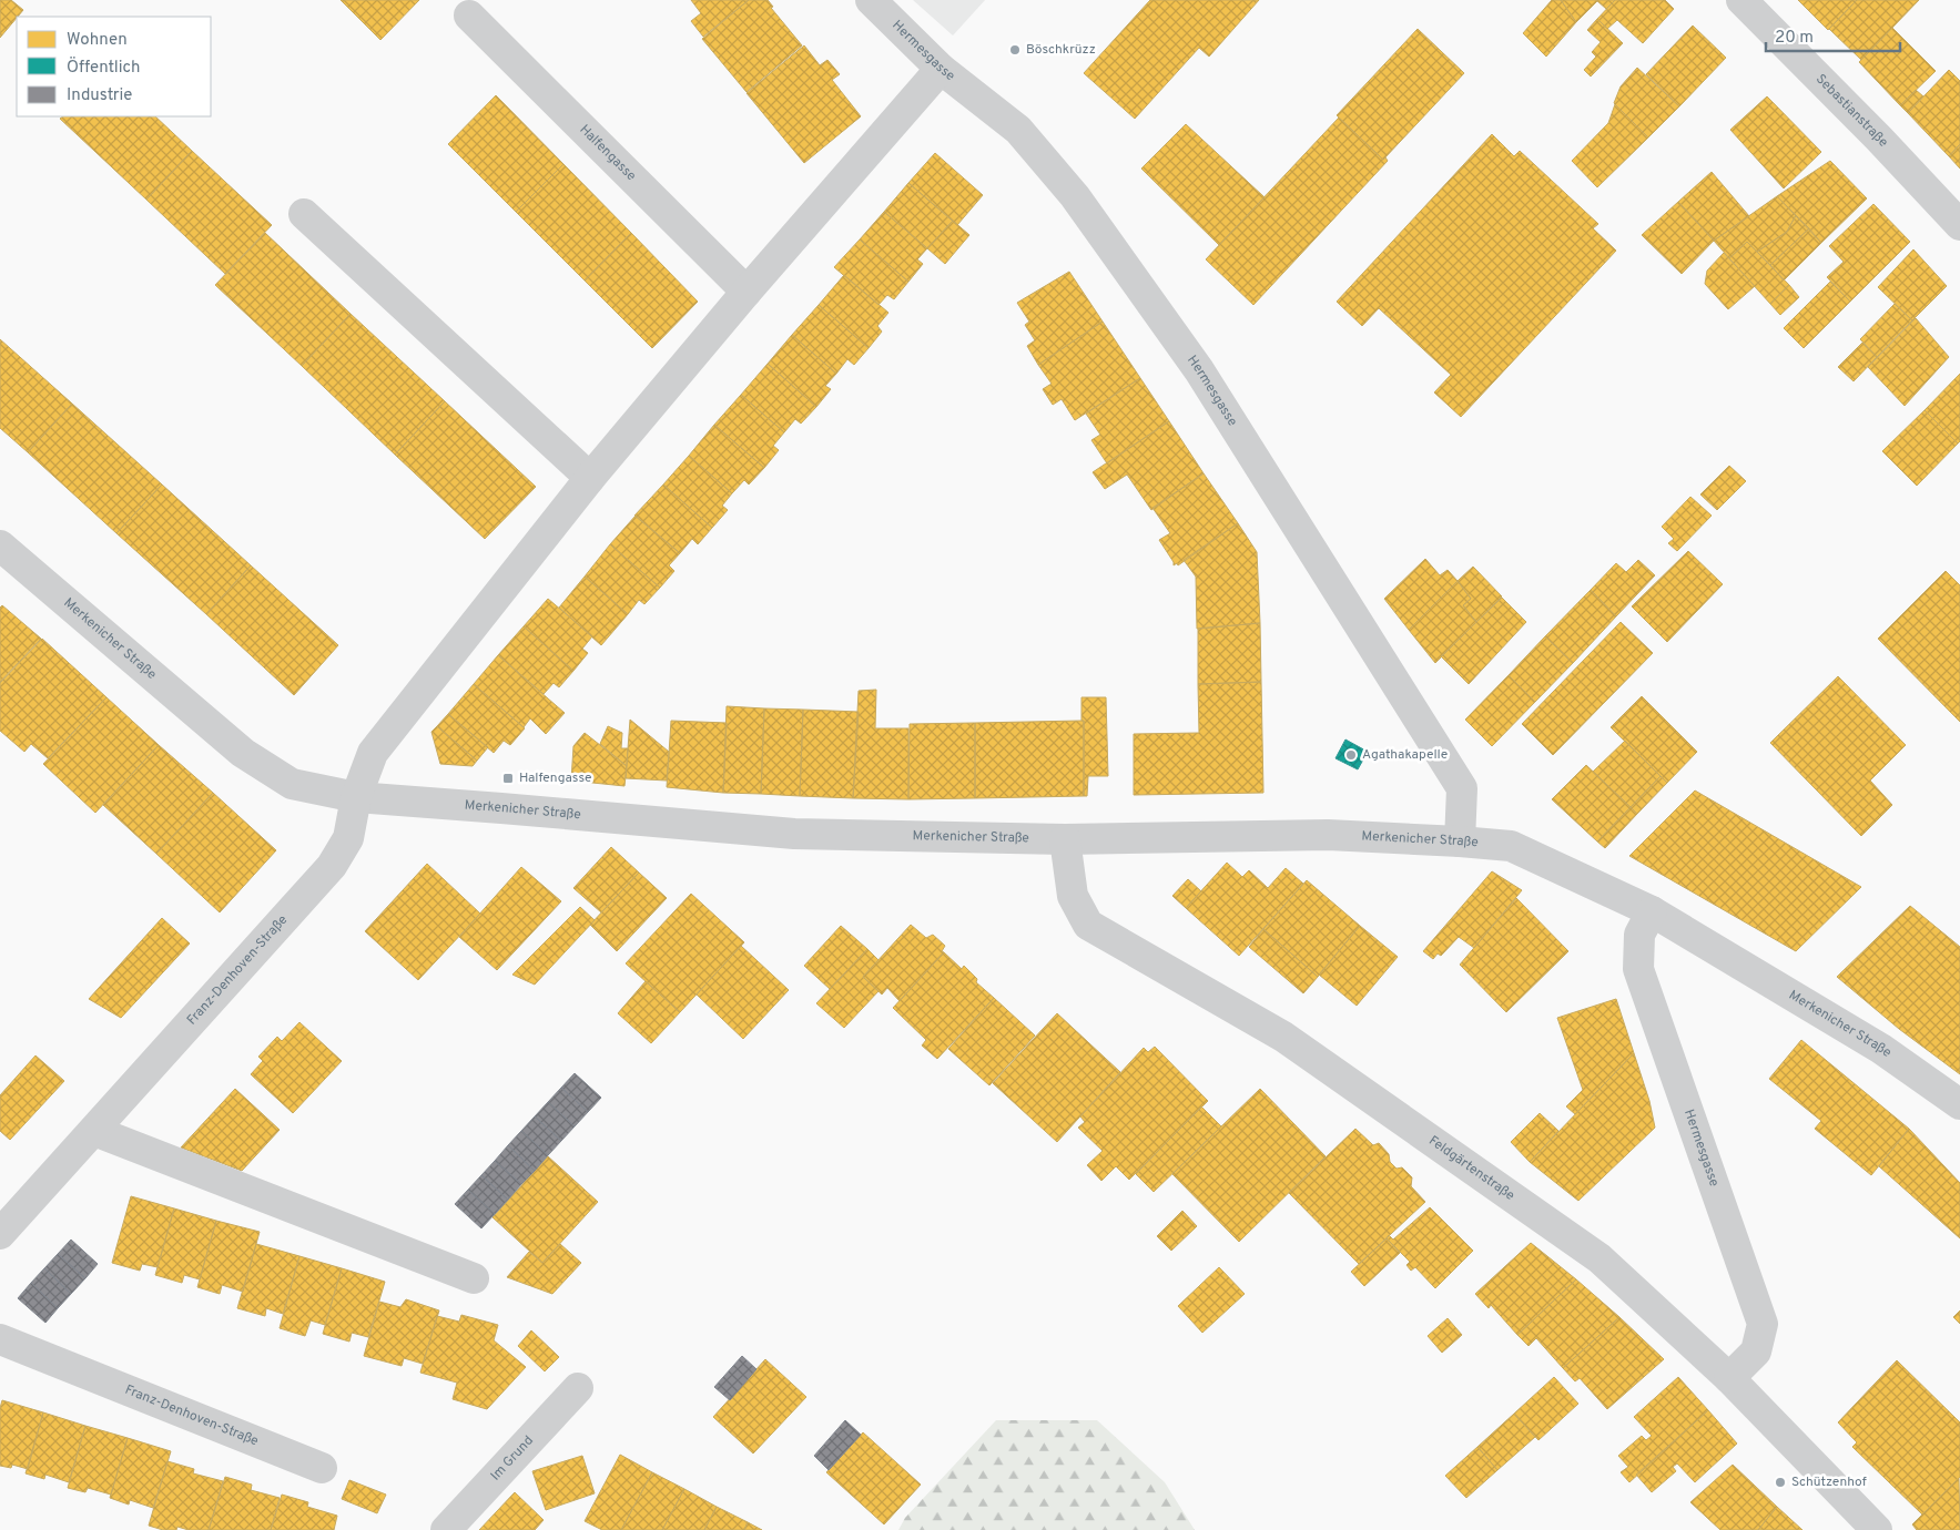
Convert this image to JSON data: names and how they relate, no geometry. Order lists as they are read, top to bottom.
{
  "streets": {
    "street": [
      "Hermesgasse",
      "Sebastianstraße",
      "Halfengasse",
      "Merkenicher Straße",
      "Franz-Denhoven-Straße",
      "Feldgärtenstraße",
      "Im Grund"
    ]
  },
  "crossings": [
    ["Hermesgasse", "Merkenicher Straße"],
    ["Hermesgasse", "Feldgärtenstraße"],
    ["Merkenicher Straße", "Franz-Denhoven-Straße"],
    ["Merkenicher Straße", "Feldgärtenstraße"]
  ],
  "places": {
    "other": ["Böschkrüzz", "Agathakapelle", "Schützenhof"],
    "transit": ["Halfengasse"]
  },
  "legend": ["Wohnen", "Öffentlich", "Industrie"],
  "scale_bar": "20 m"
}
